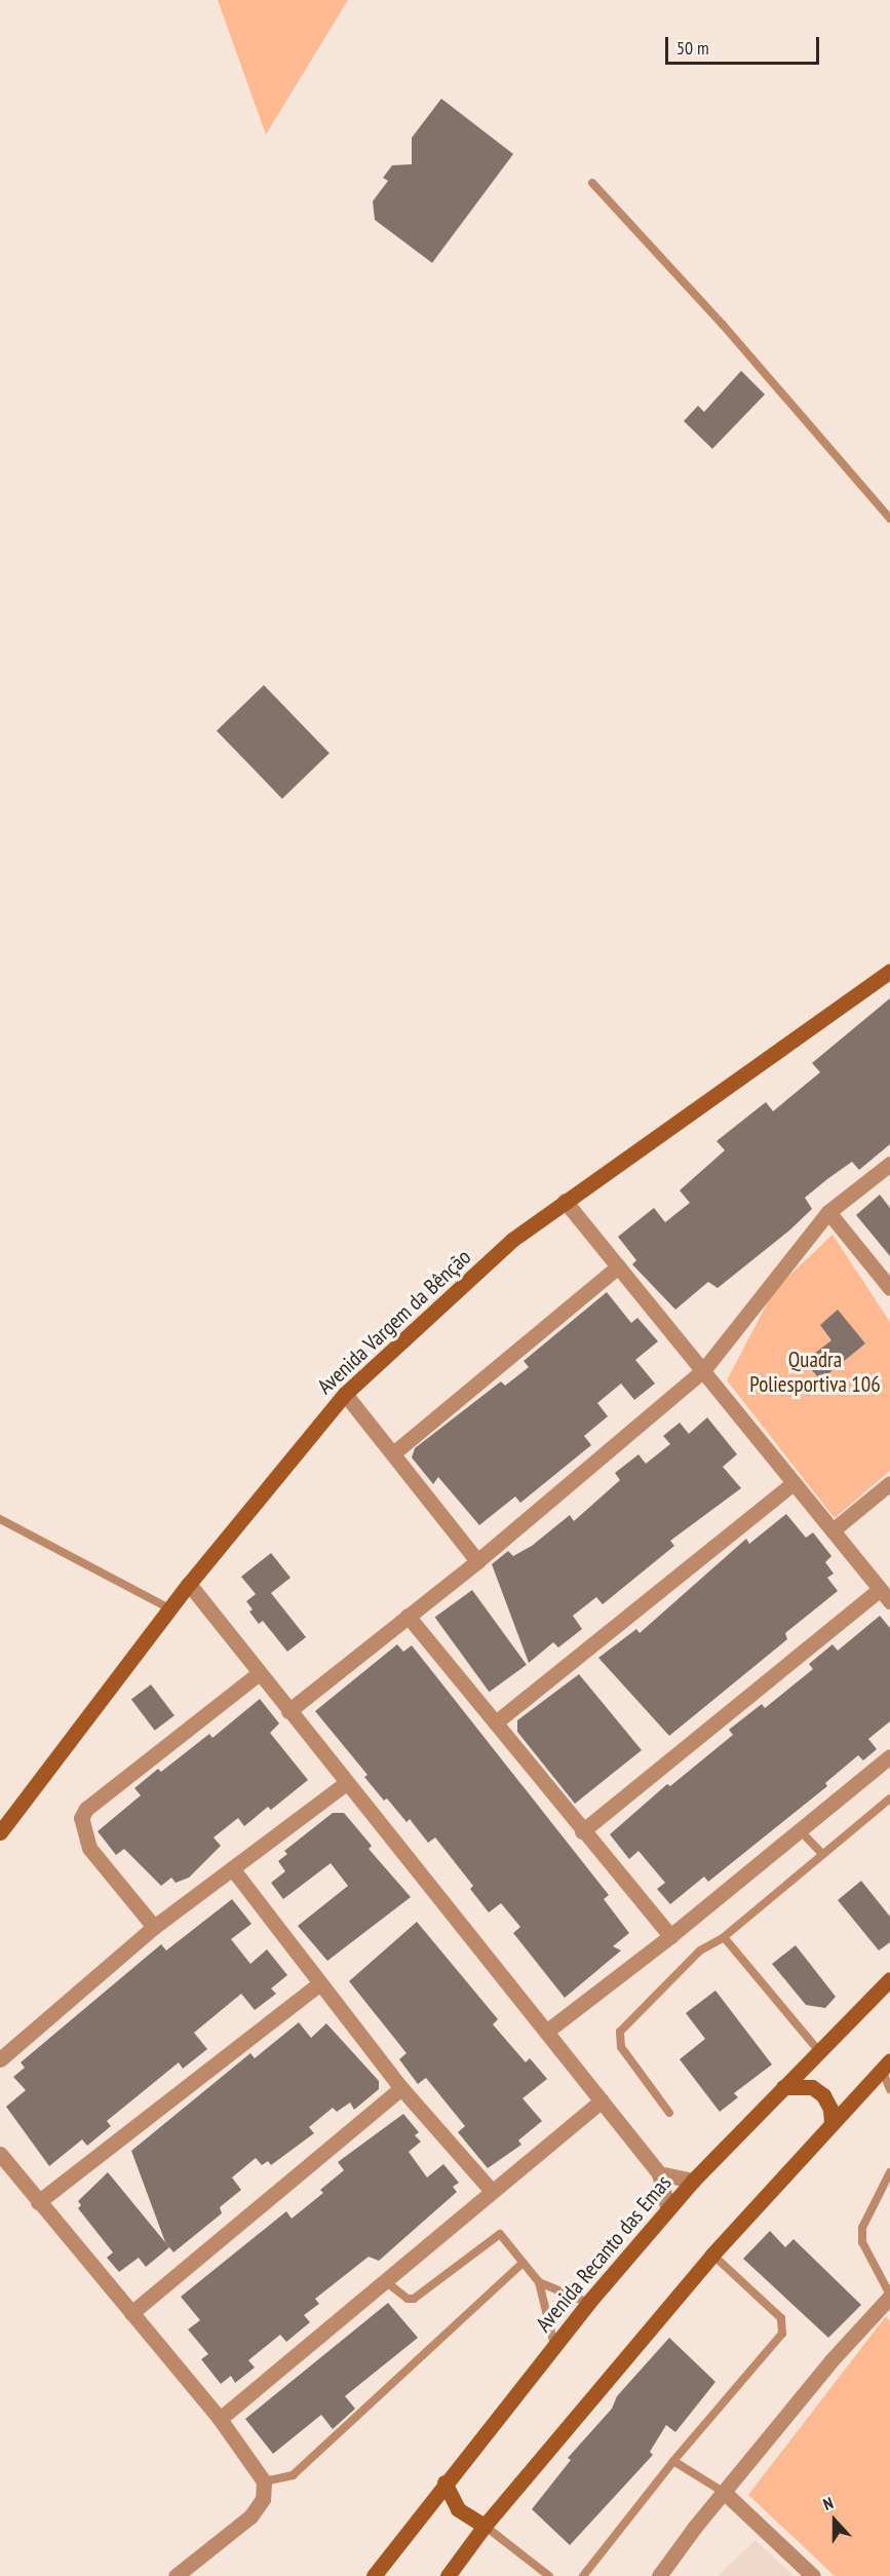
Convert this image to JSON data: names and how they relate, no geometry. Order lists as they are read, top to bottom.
{
  "streets": {
    "main road": ["Avenida Vargem da Bênção", "Avenida Recanto das Emas"]
  },
  "parks": ["Quadra Poliesportiva 106"],
  "scale_bar": "50 m",
  "north": "top"
}
